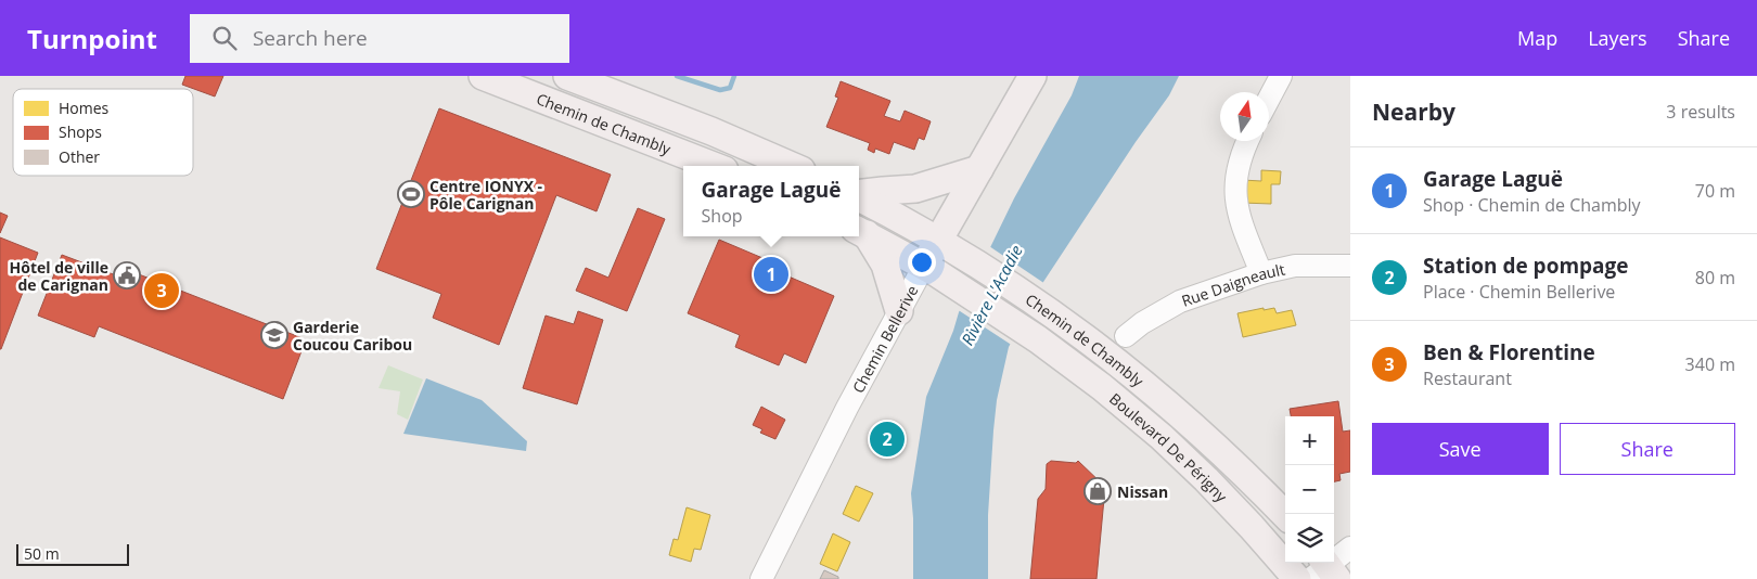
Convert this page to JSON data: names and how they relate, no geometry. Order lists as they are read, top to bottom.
{
  "streets": {
    "main road": ["Chemin de Chambly", "Chemin Bellerive", "Boulevard De Périgny"],
    "street": ["Rue Daigneault"]
  },
  "crossings": [
    ["Chemin de Chambly", "Chemin Bellerive"],
    ["Chemin de Chambly", "Boulevard De Périgny"]
  ],
  "water": ["Rivière L'Acadie"],
  "places": {
    "sports": ["Centre IONYX - Pôle Carignan"],
    "public building": ["Hôtel de ville de Carignan"],
    "school or university": ["Garderie Coucou Caribou"],
    "shop": ["Nissan"]
  },
  "legend": ["Homes", "Shops", "Other"],
  "scale_bar": "50 m",
  "north": "top",
  "page": {
    "header": "Turnpoint",
    "search": "Search here",
    "nav": ["Map", "Layers", "Share"],
    "heading": ["Nearby", "3 results"],
    "list": [
      {
        "mark": "1",
        "name": "Garage Laguë",
        "note": "Shop · Chemin de Chambly",
        "value": "70 m"
      },
      {
        "mark": "2",
        "name": "Station de pompage",
        "note": "Place · Chemin Bellerive",
        "value": "80 m"
      },
      {
        "mark": "3",
        "name": "Ben & Florentine",
        "note": "Restaurant",
        "value": "340 m"
      }
    ],
    "popup": ["Garage Laguë", "Shop"],
    "pins": ["1", "3", "2"],
    "buttons": ["Save", "Share"],
    "map_buttons": ["+", "−"],
    "scale": "50 m"
  }
}
